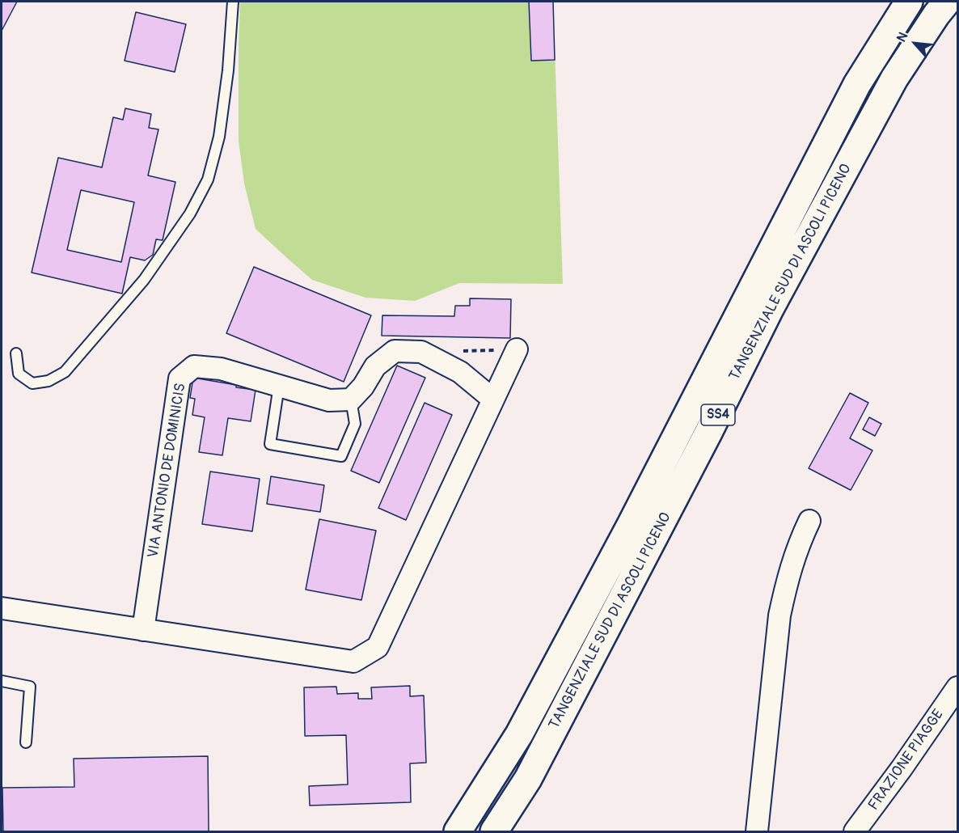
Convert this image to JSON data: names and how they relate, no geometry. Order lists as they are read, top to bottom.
{
  "streets": {
    "highway": ["TANGENZIALE SUD DI ASCOLI PICENO", "SS4"],
    "street": ["VIA ANTONIO DE DOMINICIS", "FRAZIONE PIAGGE"]
  },
  "north": "top left"
}
